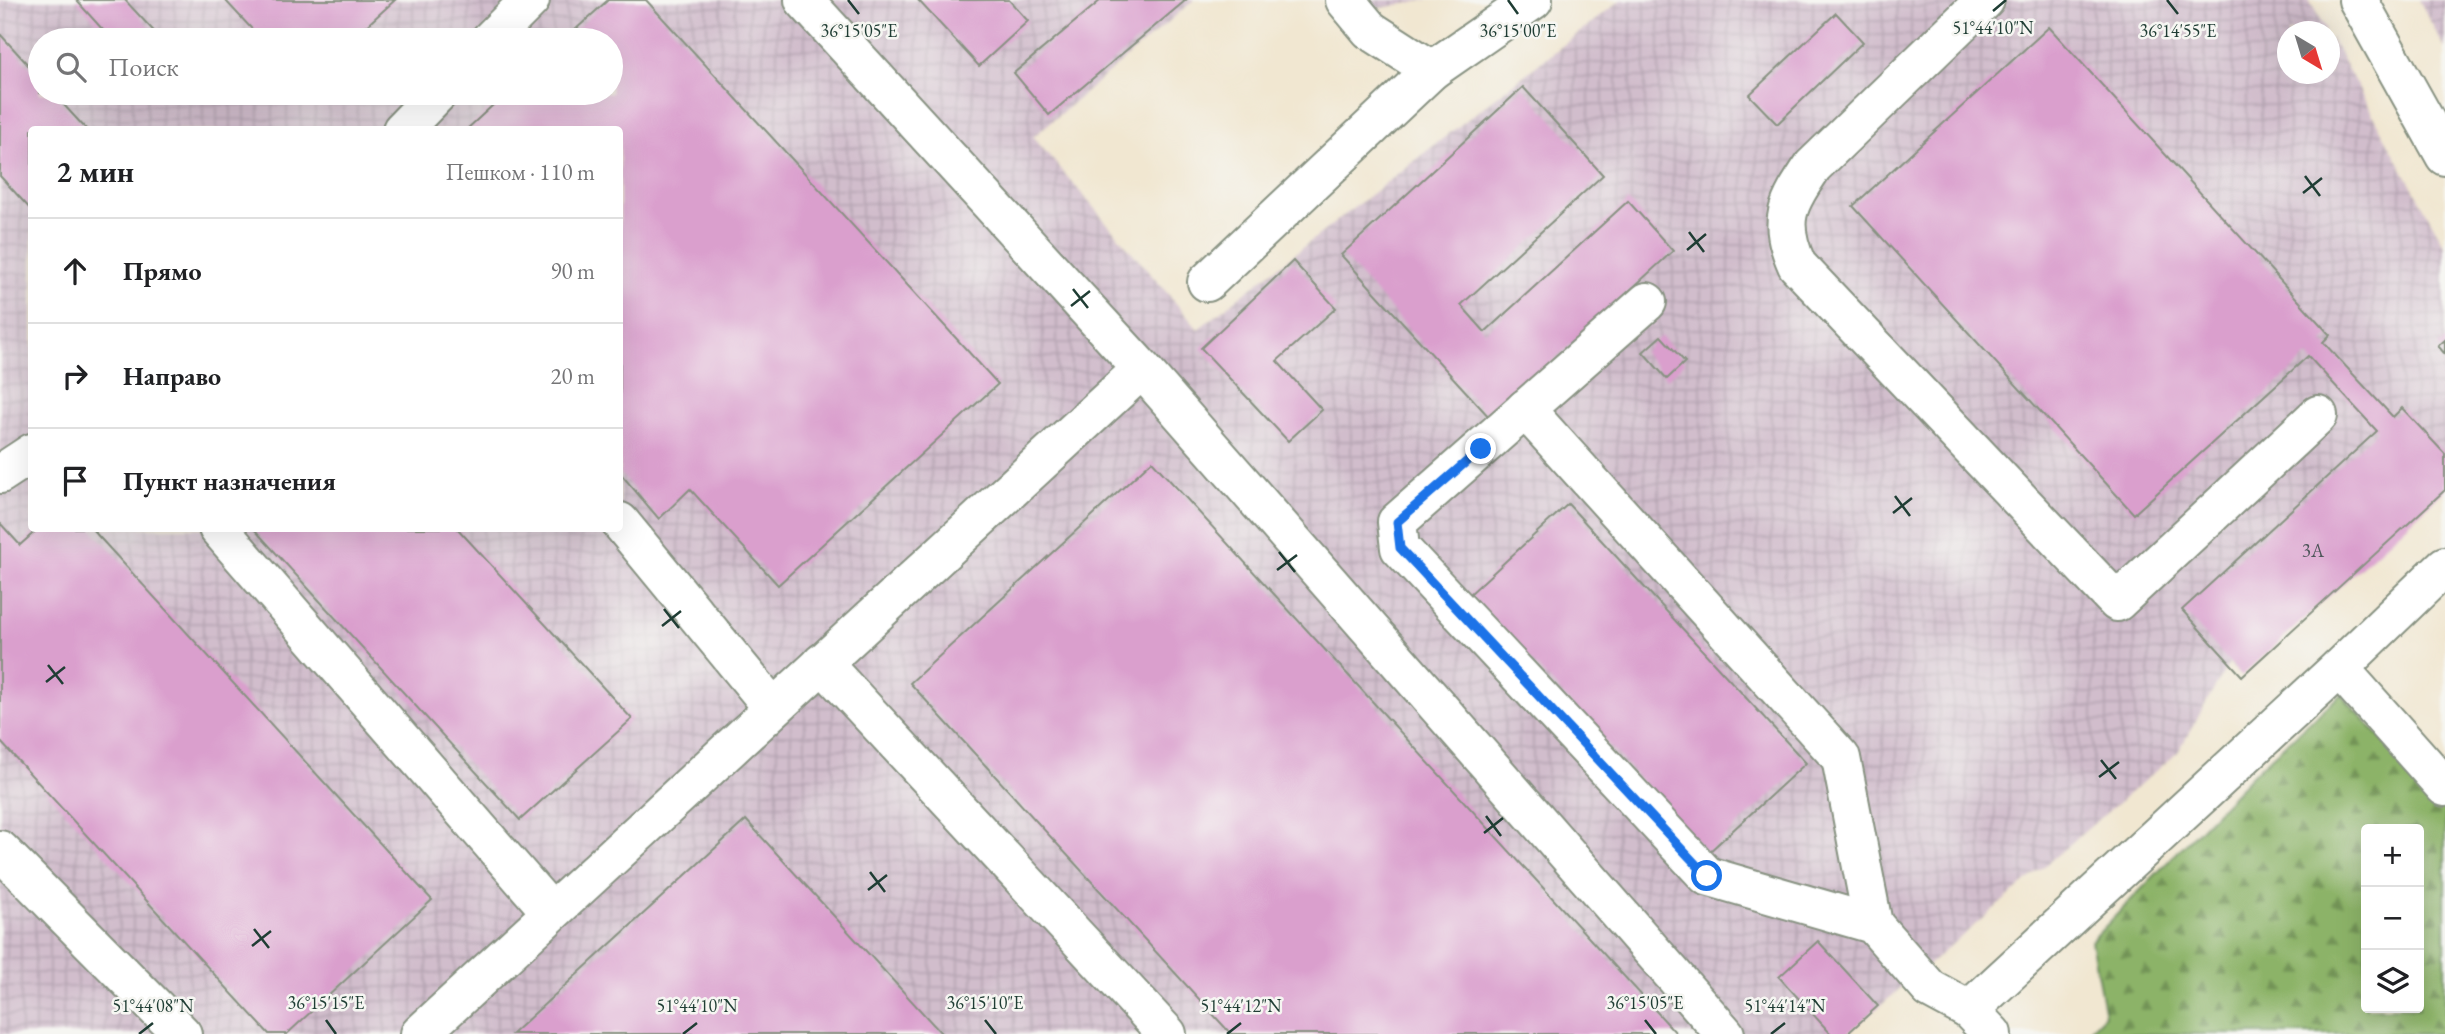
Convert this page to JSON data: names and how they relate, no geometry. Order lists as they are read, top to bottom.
{
  "house_numbers": ["3А"],
  "north": "bottom right",
  "page": {
    "search": "Поиск",
    "heading": ["2 мин", "Пешком · 110 m"],
    "list": [
      ["Прямо", "90 m"],
      ["Направо", "20 m"],
      "Пункт назначения"
    ],
    "map_buttons": ["+", "−"]
  },
  "coordinates": [
    "51°44'10\"N",
    "36°15'00\"E",
    "36°15'05\"E",
    "36°14'55\"E",
    "36°15'15\"E",
    "36°15'10\"E",
    "51°44'08\"N",
    "51°44'12\"N",
    "51°44'14\"N"
  ]
}
